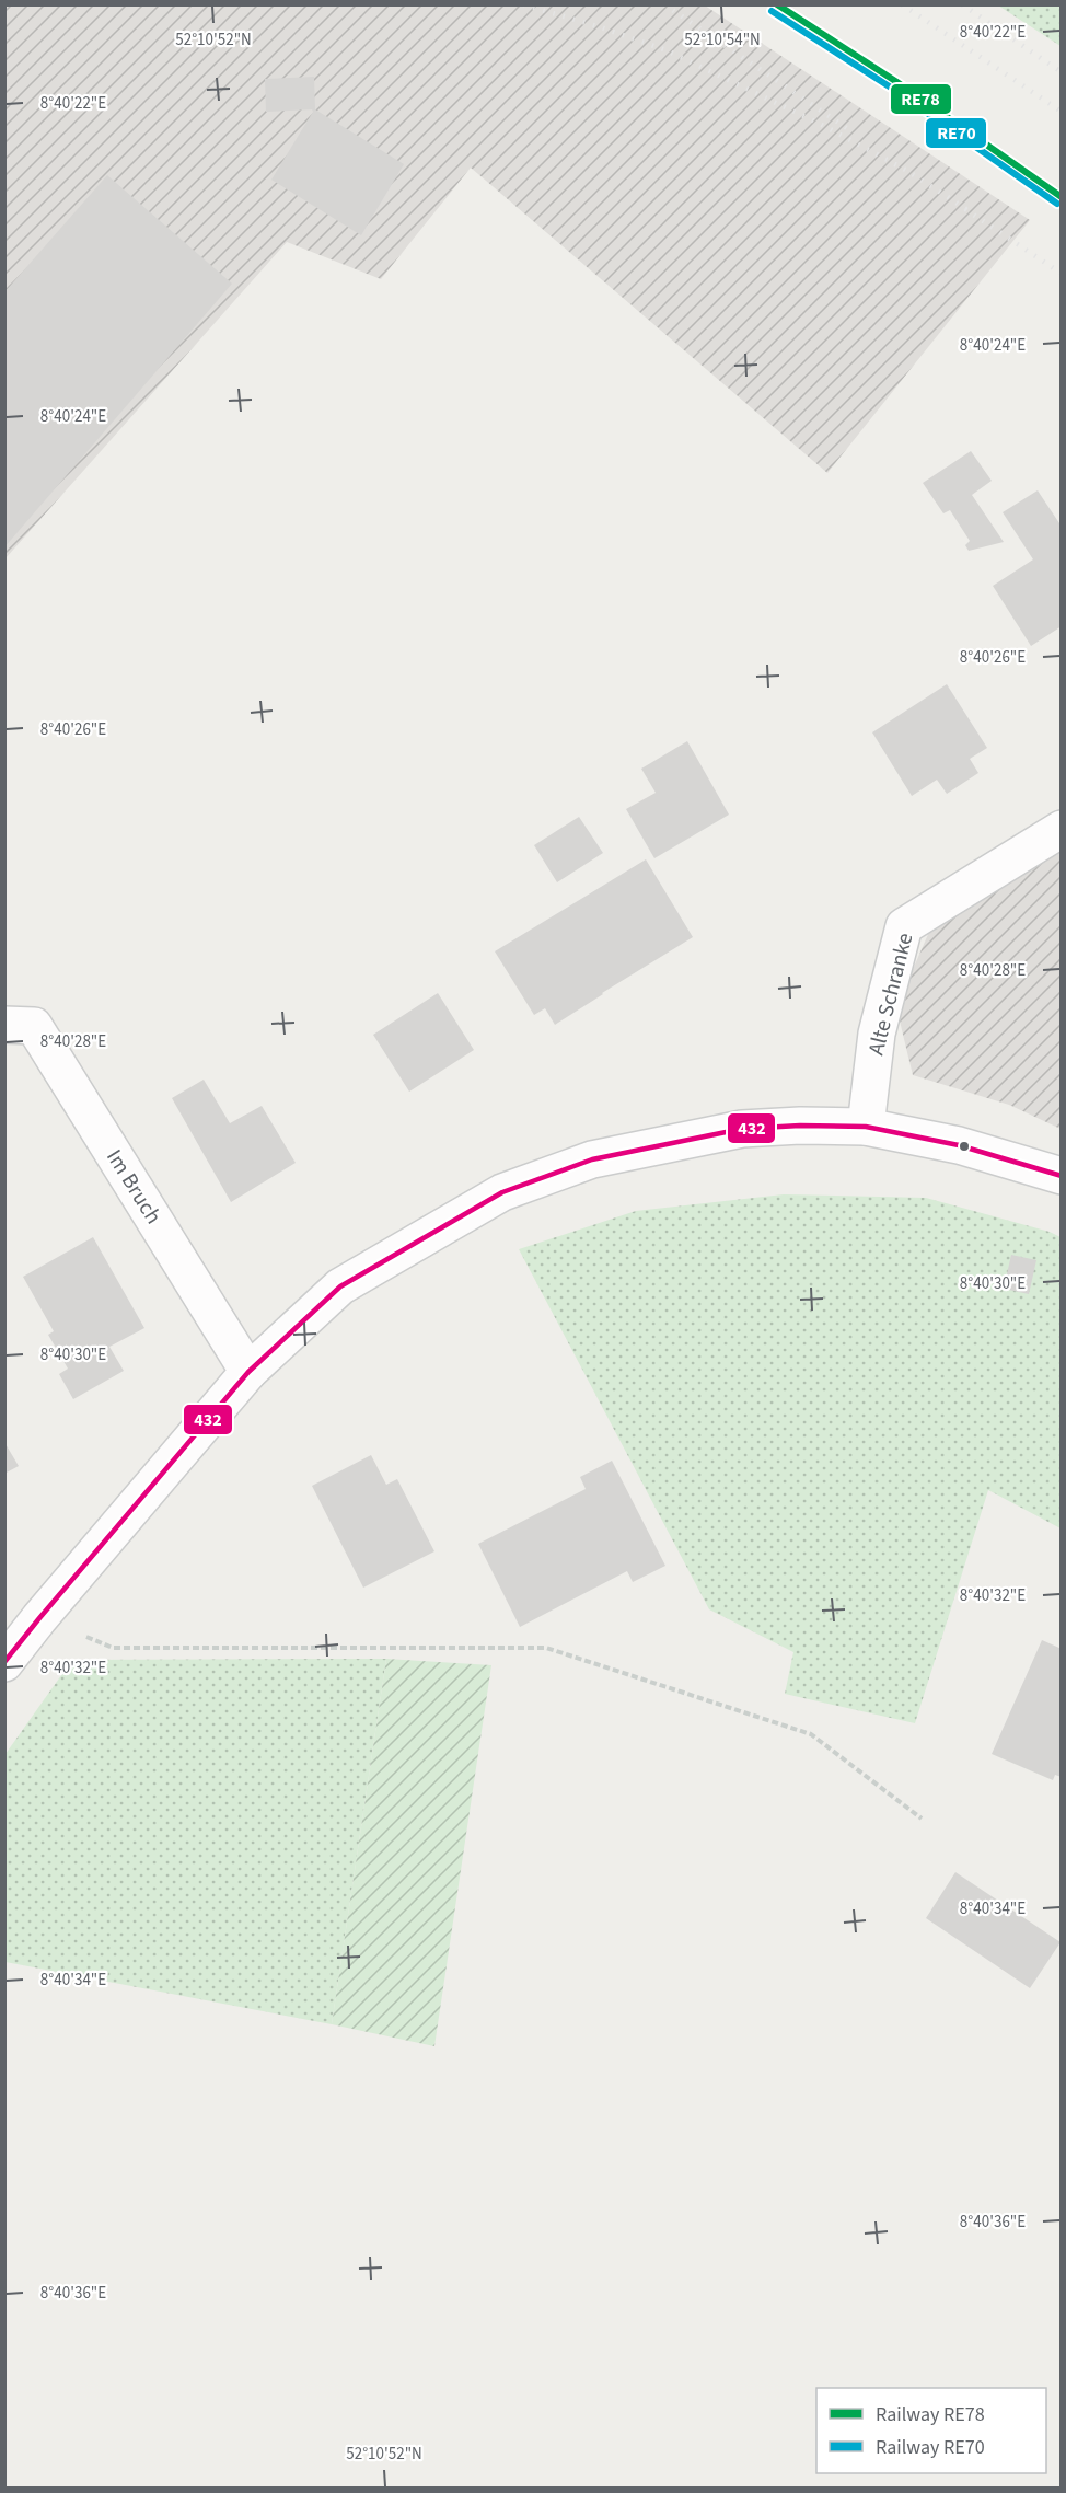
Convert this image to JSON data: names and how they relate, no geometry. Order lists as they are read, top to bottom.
{
  "streets": {
    "street": ["Alte Schranke", "Im Bruch"]
  },
  "lines": ["rail line RE78", "rail line RE70", "transit line 432"],
  "legend": ["Railway RE78", "Railway RE70"],
  "coordinates": [
    "8°40'22\"E",
    "52°10'52\"N",
    "52°10'54\"N",
    "8°40'24\"E",
    "8°40'26\"E",
    "8°40'28\"E",
    "8°40'30\"E",
    "8°40'32\"E",
    "8°40'34\"E",
    "8°40'36\"E"
  ]
}
